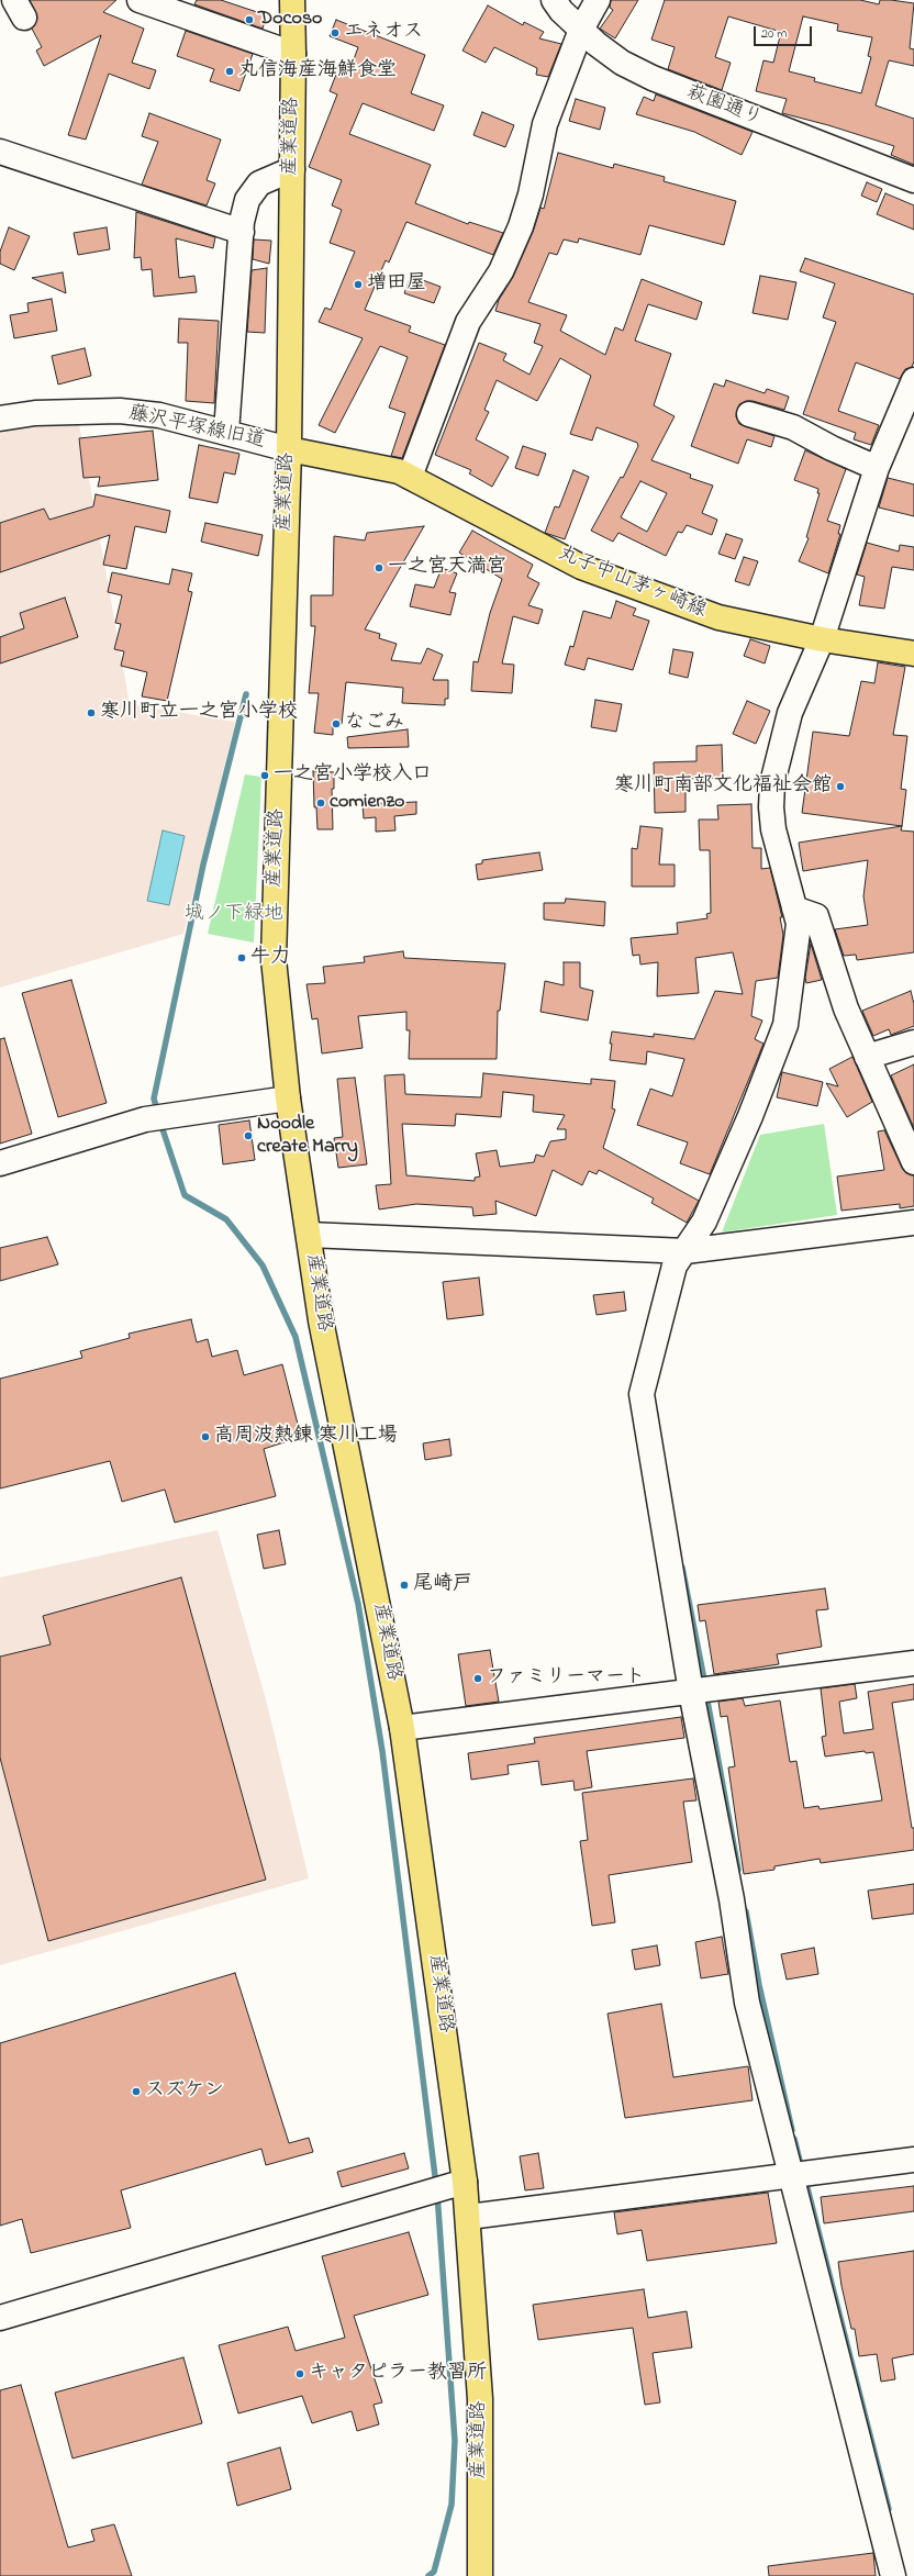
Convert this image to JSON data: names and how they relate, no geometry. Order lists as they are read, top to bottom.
{
  "streets": {
    "main road": ["産業道路", "丸子中山茅ヶ崎線"],
    "street": ["萩園通り", "藤沢平塚線旧道"]
  },
  "crossings": [
    ["産業道路", "藤沢平塚線旧道"],
    ["産業道路", "丸子中山茅ヶ崎線"],
    ["藤沢平塚線旧道", "丸子中山茅ヶ崎線"]
  ],
  "parks": ["城ノ下緑地"],
  "places": [
    "Docoso",
    "エネオス",
    "丸信海産海鮮食堂",
    "増田屋",
    "一之宮天満宮",
    "寒川町立一之宮小学校",
    "なごみ",
    "一之宮小学校入口",
    "寒川町南部文化福祉会館",
    "comienzo",
    "牛力",
    "Noodle create Marry",
    "高周波熱錬 寒川工場",
    "尾崎戸",
    "ファミリーマート",
    "スズケン",
    "キャタピラー教習所"
  ],
  "scale_bar": "20 m"
}
